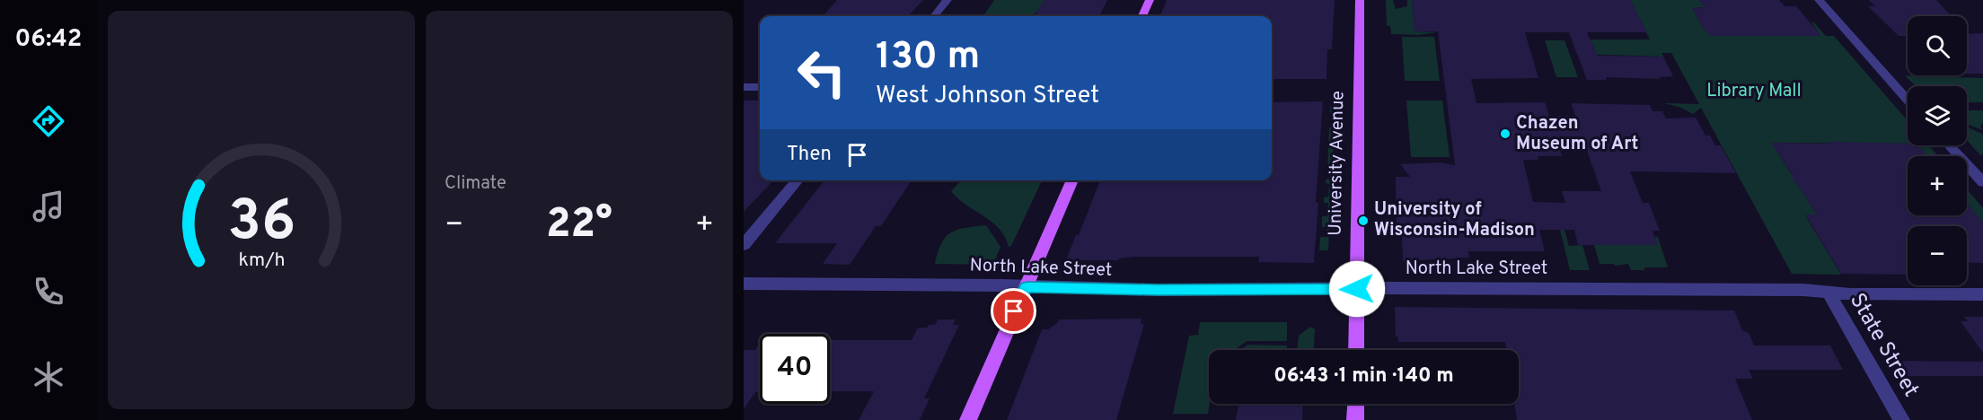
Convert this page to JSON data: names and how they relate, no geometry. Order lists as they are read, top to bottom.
{
  "streets": {
    "main road": ["University Avenue"],
    "street": ["North Lake Street", "State Street"]
  },
  "crossings": [
    ["University Avenue", "North Lake Street"],
    ["North Lake Street", "State Street"]
  ],
  "parks": ["Library Mall"],
  "places": ["Chazen Museum of Art", "University of Wisconsin-Madison"],
  "page": {
    "tabs": "06:42",
    "tile": "Climate",
    "map_buttons": ["+", "−"],
    "turn": ["130 m", "West Johnson Street"],
    "then": "Then",
    "heat": ["−", "22°", "+"],
    "limit": "40",
    "trip": "06:43 · 1 min · 140 m",
    "gauge": ["36", "km/h"]
  }
}
